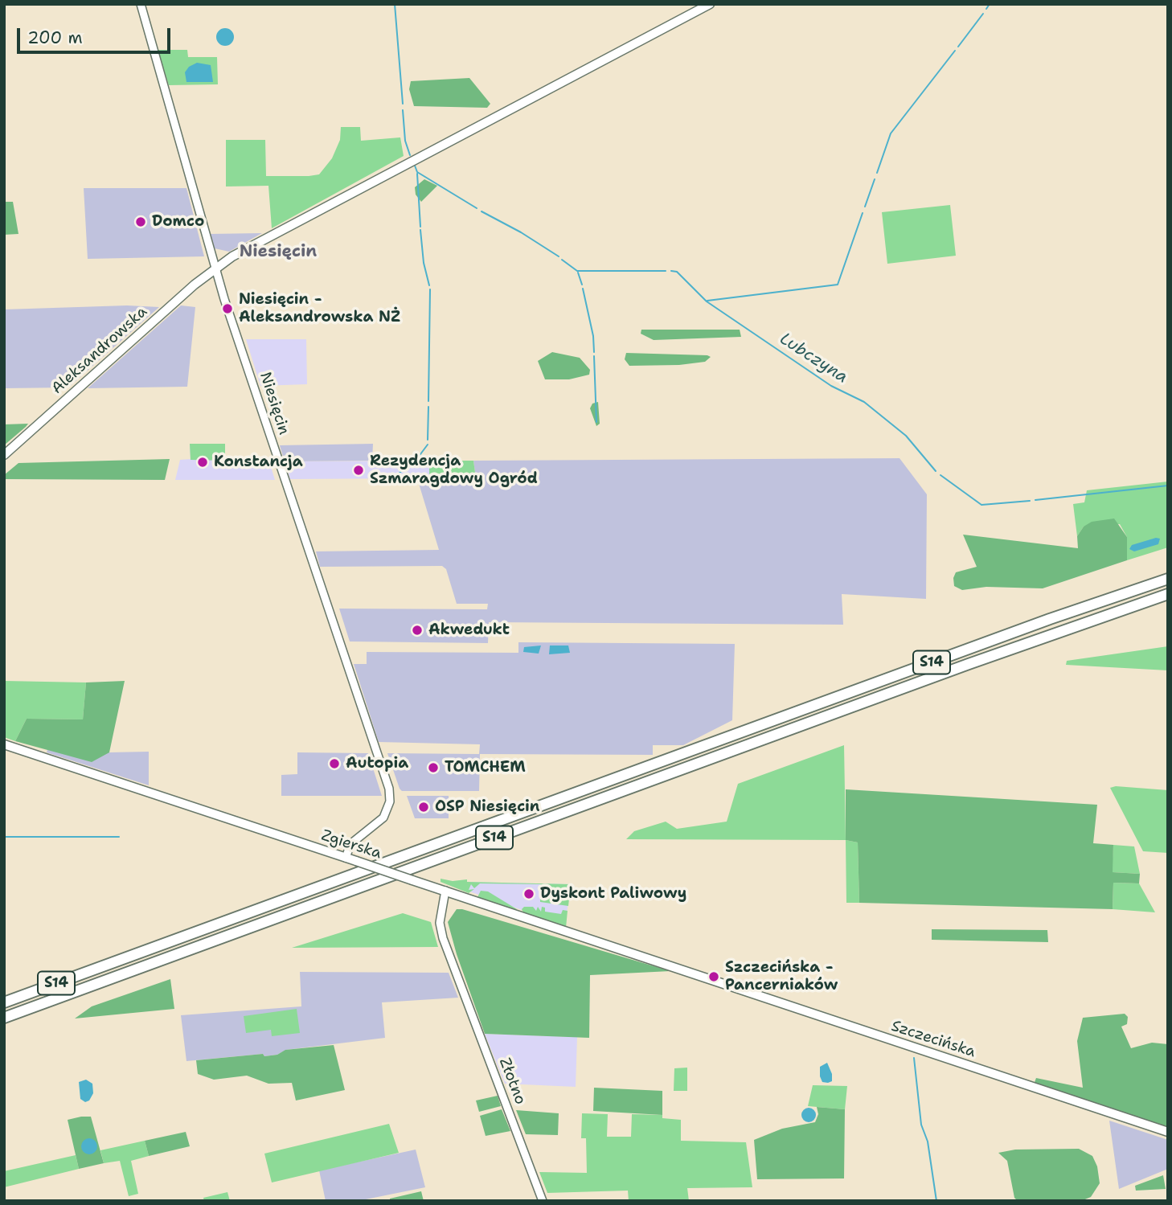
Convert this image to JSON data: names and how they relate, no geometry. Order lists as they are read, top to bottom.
{
  "streets": {
    "highway": ["S14"],
    "main road": ["Aleksandrowska", "Zgierska", "Szczecińska"],
    "street": ["Niesięcin", "Złotno"]
  },
  "crossings": [
    ["Aleksandrowska", "Niesięcin"],
    ["Niesięcin", "Zgierska"],
    ["Zgierska", "Szczecińska"],
    ["Zgierska", "Złotno"]
  ],
  "districts": ["Niesięcin"],
  "water": ["Lubczyna"],
  "places": [
    "Domco",
    "Niesięcin - Aleksandrowska NŻ",
    "Konstancja",
    "Rezydencja Szmaragdowy Ogród",
    "Akwedukt",
    "Autopia",
    "TOMCHEM",
    "OSP Niesięcin",
    "Dyskont Paliwowy",
    "Szczecińska - Pancerniaków"
  ],
  "scale_bar": "200 m"
}
